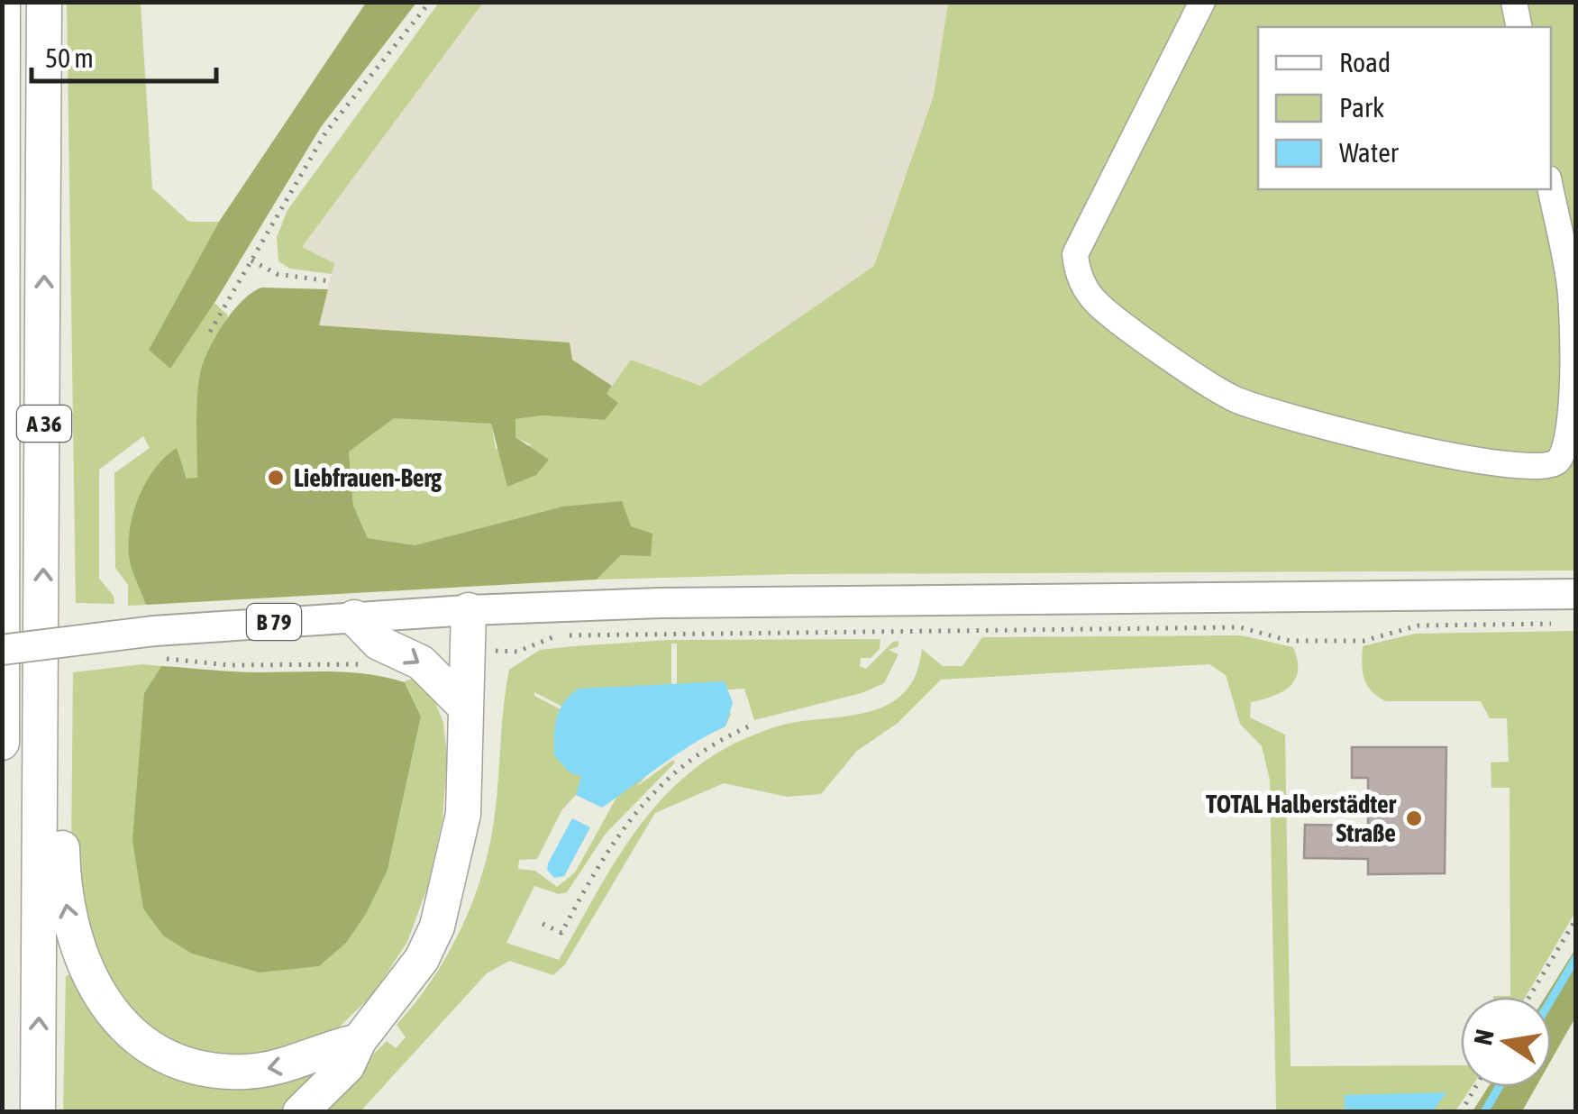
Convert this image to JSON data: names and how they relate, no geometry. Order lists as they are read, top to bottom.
{
  "streets": {
    "highway": ["A 36"],
    "main road": ["B 79"]
  },
  "places": ["Liebfrauen-Berg", "TOTAL Halberstädter Straße"],
  "legend": ["Road", "Park", "Water"],
  "scale_bar": "50 m",
  "north": "left"
}
